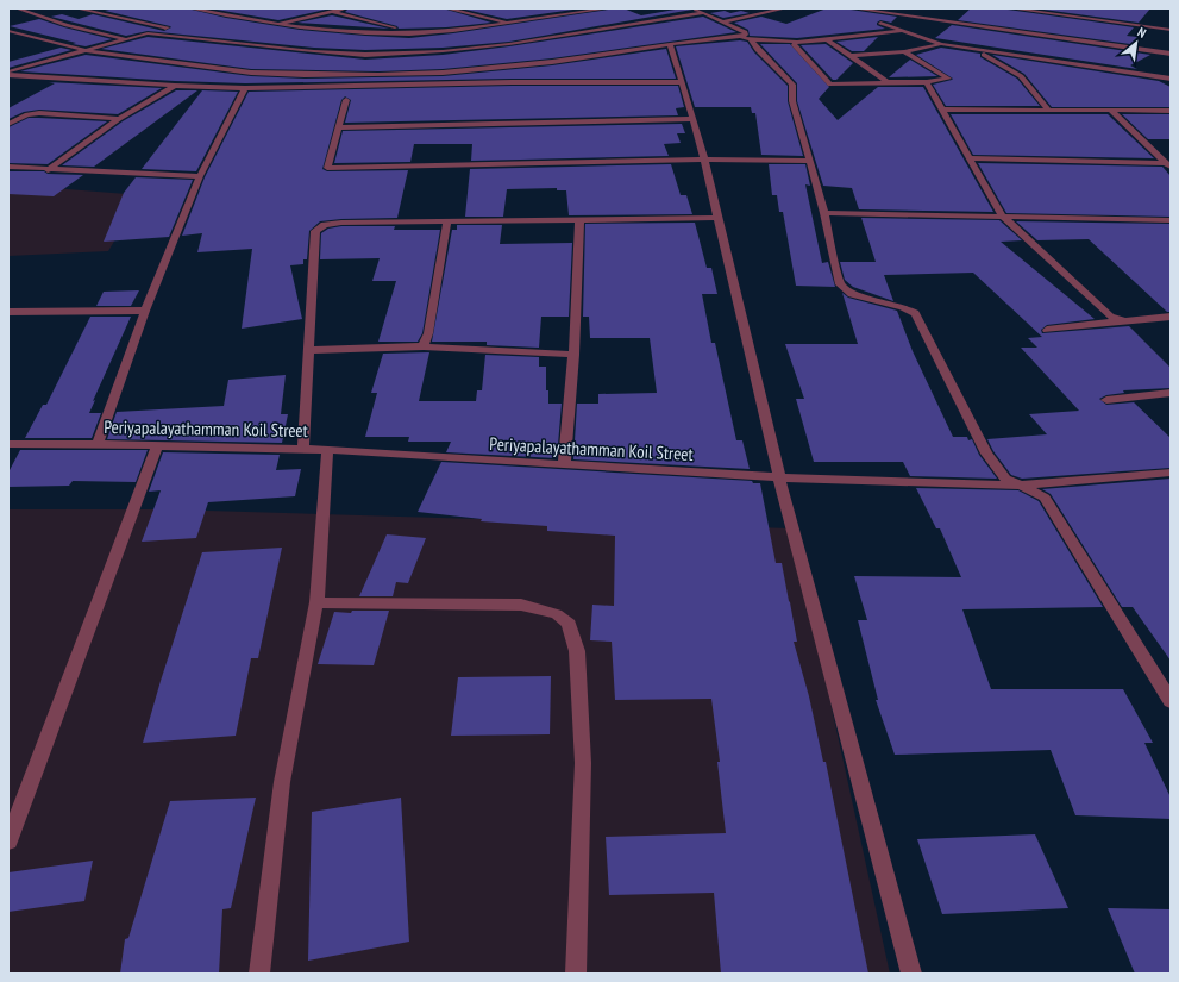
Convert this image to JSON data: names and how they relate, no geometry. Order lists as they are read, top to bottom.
{
  "streets": {
    "street": ["Periyapalayathamman Koil Street"]
  },
  "north": "top right"
}
